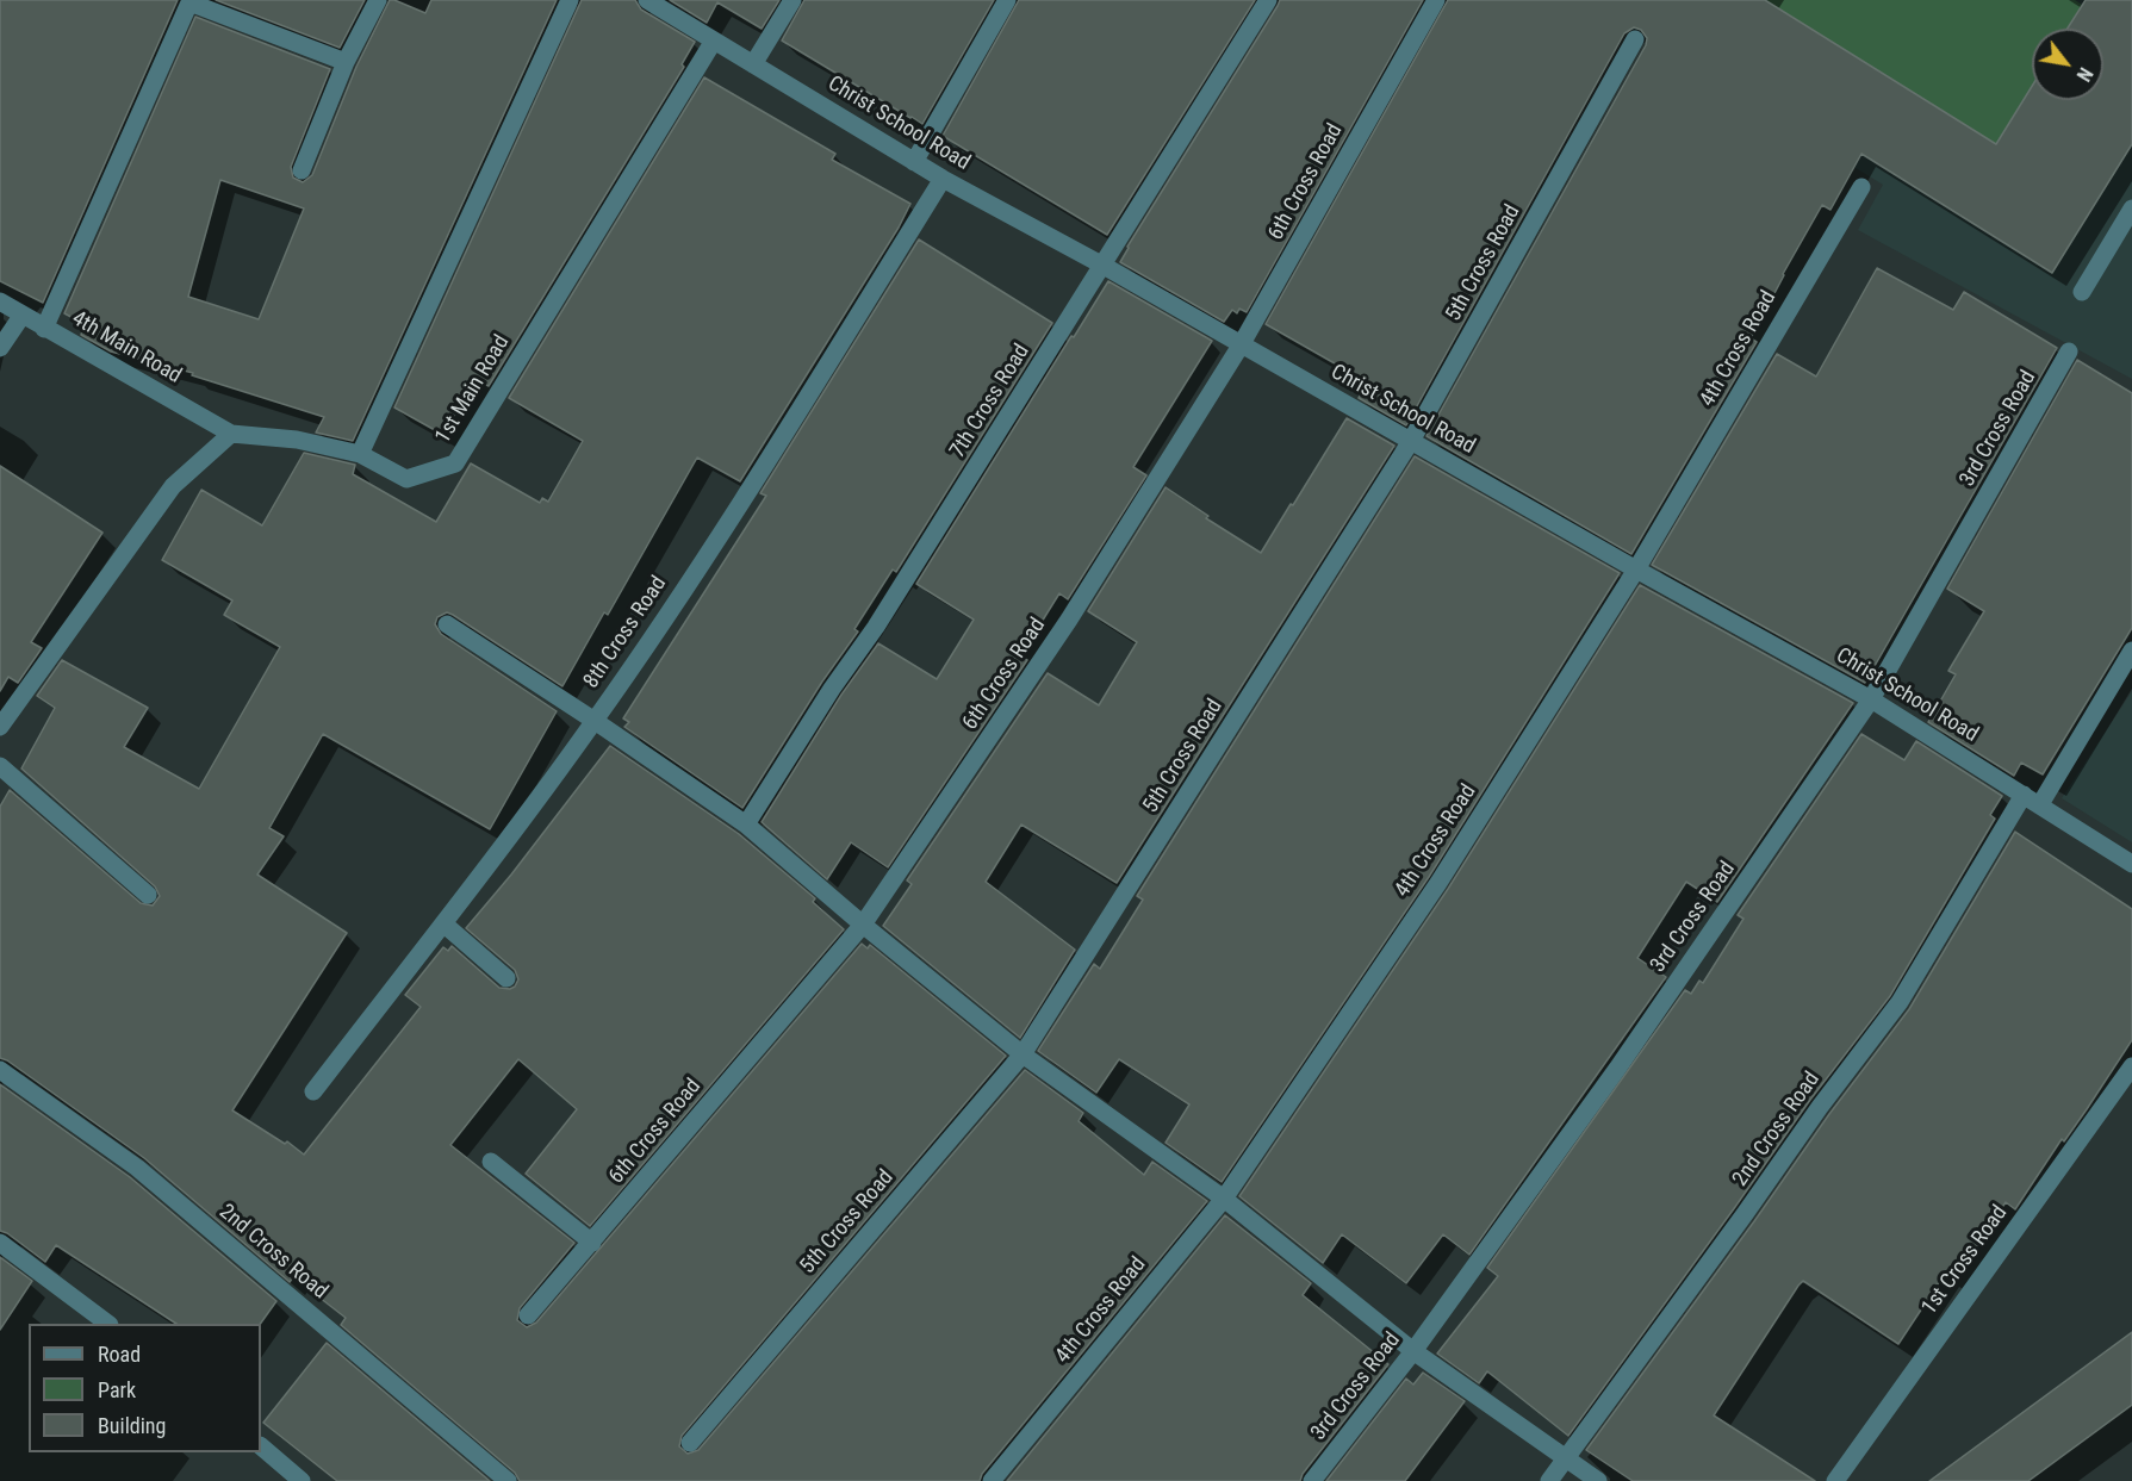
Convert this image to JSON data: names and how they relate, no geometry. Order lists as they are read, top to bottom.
{
  "streets": {
    "street": [
      "Christ School Road",
      "6th Cross Road",
      "5th Cross Road",
      "4th Main Road",
      "4th Cross Road",
      "1st Main Road",
      "7th Cross Road",
      "3rd Cross Road",
      "8th Cross Road",
      "2nd Cross Road",
      "1st Cross Road"
    ]
  },
  "crossings": [
    ["Christ School Road", "6th Cross Road"],
    ["Christ School Road", "5th Cross Road"],
    ["Christ School Road", "4th Cross Road"],
    ["Christ School Road", "1st Main Road"],
    ["Christ School Road", "7th Cross Road"],
    ["Christ School Road", "3rd Cross Road"],
    ["Christ School Road", "8th Cross Road"],
    ["Christ School Road", "2nd Cross Road"],
    ["4th Main Road", "1st Main Road"]
  ],
  "legend": ["Road", "Park", "Building"],
  "north": "bottom right"
}
